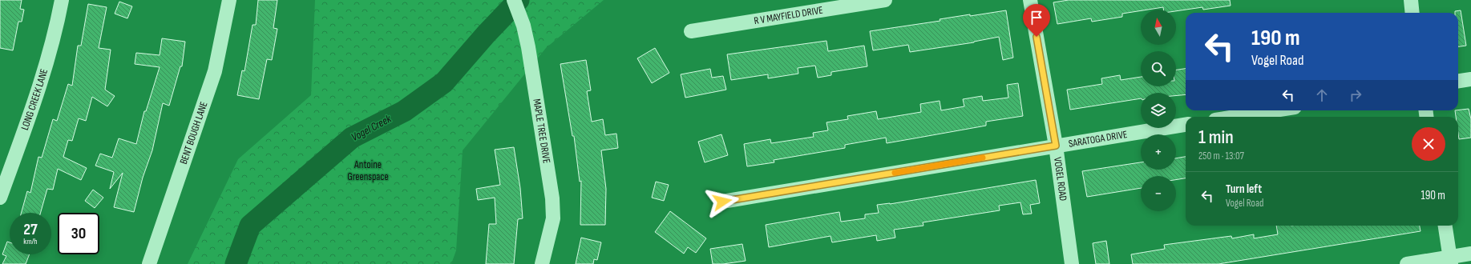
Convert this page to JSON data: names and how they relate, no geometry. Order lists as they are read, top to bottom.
{
  "streets": {
    "street": [
      "R V MAYFIELD DRIVE",
      "LONG CREEK LANE",
      "MAPLE TREE DRIVE",
      "BENT BOUGH LANE",
      "SARATOGA DRIVE",
      "VOGEL ROAD"
    ]
  },
  "crossings": [
    ["SARATOGA DRIVE", "VOGEL ROAD"]
  ],
  "water": ["Vogel Creek"],
  "parks": ["Antoine Greenspace"],
  "north": "top",
  "page": {
    "map_buttons": ["+", "−"],
    "turn": ["190 m", "Vogel Road"],
    "heading": ["1 min", "250 m · 13:07"],
    "list": [
      {
        "name": "Turn left",
        "note": "Vogel Road",
        "value": "190 m"
      }
    ],
    "speed": "27 km/h",
    "limit": "30"
  }
}
